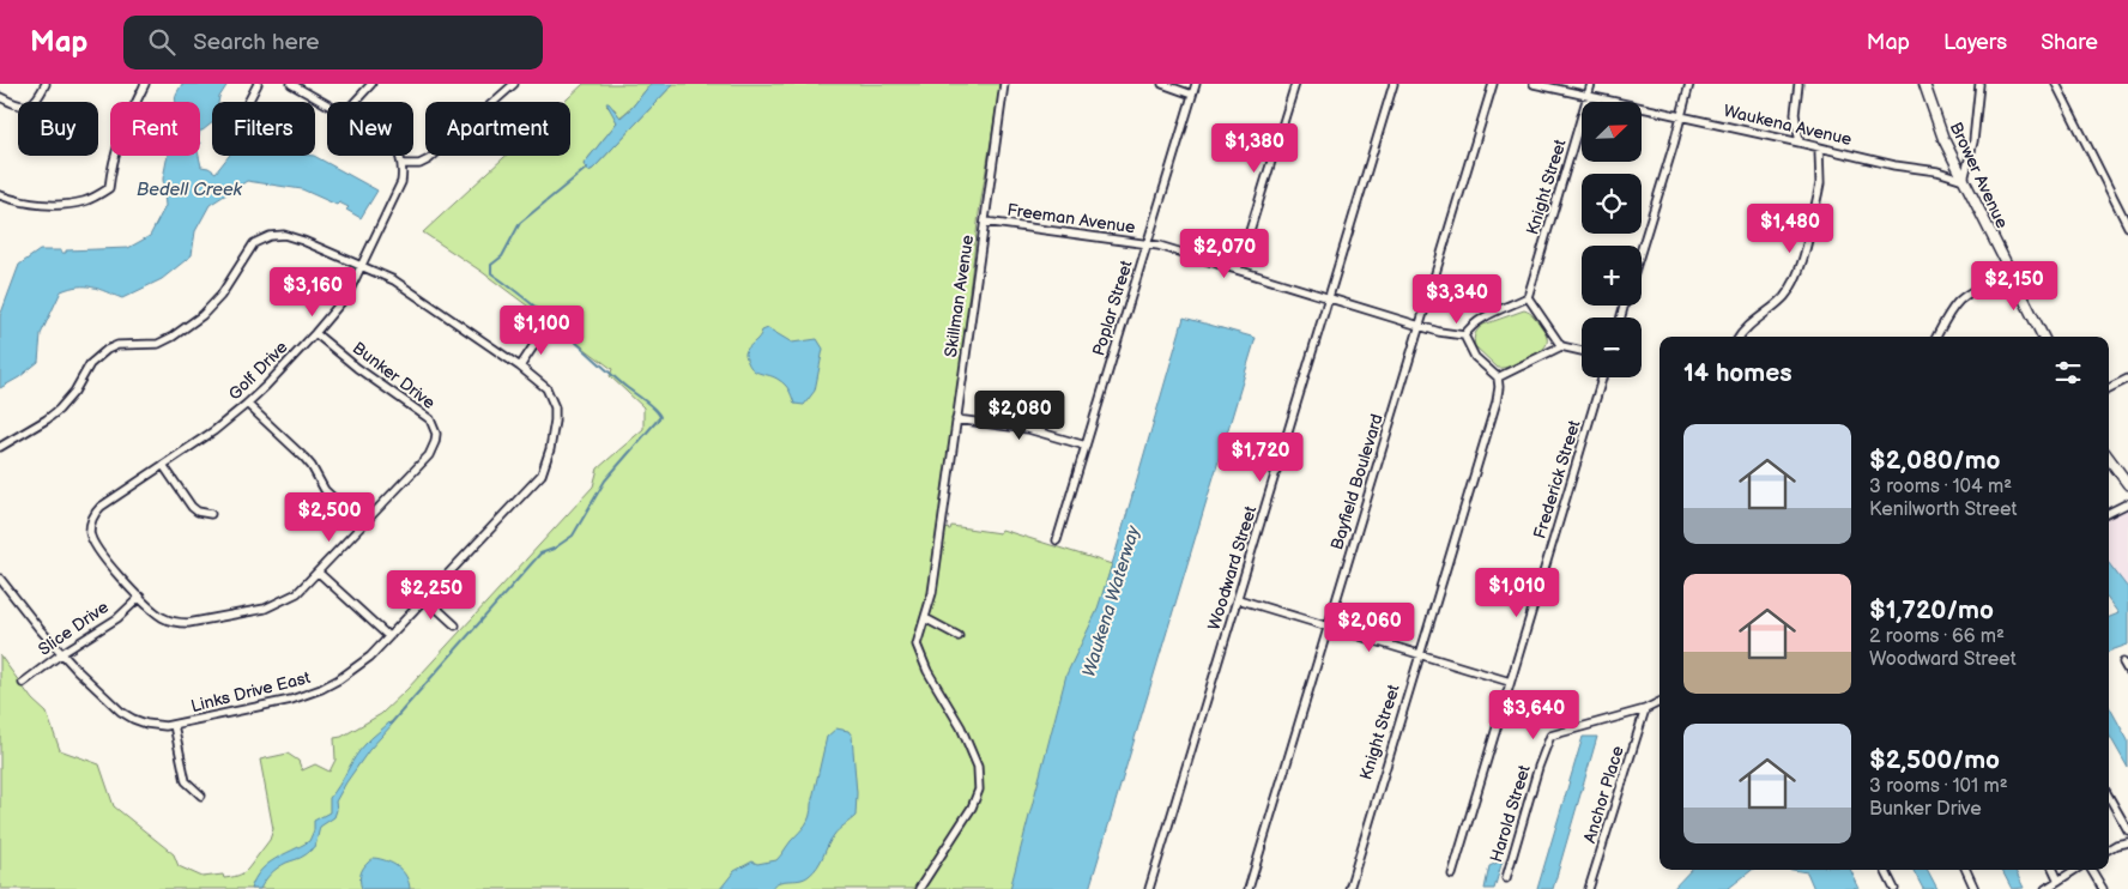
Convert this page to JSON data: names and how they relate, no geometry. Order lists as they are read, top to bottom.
{
  "streets": {
    "main road": ["Brower Avenue"],
    "street": [
      "Waukena Avenue",
      "Knight Street",
      "Freeman Avenue",
      "Skillman Avenue",
      "Poplar Street",
      "Golf Drive",
      "Bunker Drive",
      "Frederick Street",
      "Bayfield Boulevard",
      "Woodward Street",
      "Slice Drive",
      "Links Drive East",
      "Anchor Place",
      "Harold Street"
    ]
  },
  "crossings": [
    ["Waukena Avenue", "Brower Avenue"],
    ["Waukena Avenue", "Knight Street"],
    ["Freeman Avenue", "Skillman Avenue"],
    ["Freeman Avenue", "Poplar Street"],
    ["Freeman Avenue", "Bayfield Boulevard"],
    ["Freeman Avenue", "Woodward Street"],
    ["Golf Drive", "Bunker Drive"],
    ["Golf Drive", "Links Drive East"],
    ["Bunker Drive", "Slice Drive"],
    ["Slice Drive", "Links Drive East"],
    ["Anchor Place", "Harold Street"]
  ],
  "water": ["Bedell Creek", "Waukena Waterway"],
  "north": "top right",
  "page": {
    "header": "Map",
    "search": "Search here",
    "nav": ["Map", "Layers", "Share"],
    "map_buttons": ["+", "−"],
    "chip": [
      "Buy",
      "Rent",
      "Filters",
      "New",
      "Apartment"
    ],
    "price": [
      "$1,380",
      "$1,480",
      "$2,070",
      "$2,150",
      "$3,160",
      "$3,340",
      "$1,100",
      "$2,080",
      "$1,720",
      "$2,500",
      "$1,010",
      "$2,250",
      "$2,060",
      "$3,640"
    ],
    "heading": "14 homes",
    "list": [
      {
        "name": "$2,080/mo",
        "note": "3 rooms · 104 m² · Kenilworth Street"
      },
      {
        "name": "$1,720/mo",
        "note": "2 rooms · 66 m² · Woodward Street"
      },
      {
        "name": "$2,500/mo",
        "note": "3 rooms · 101 m² · Bunker Drive"
      }
    ]
  }
}
